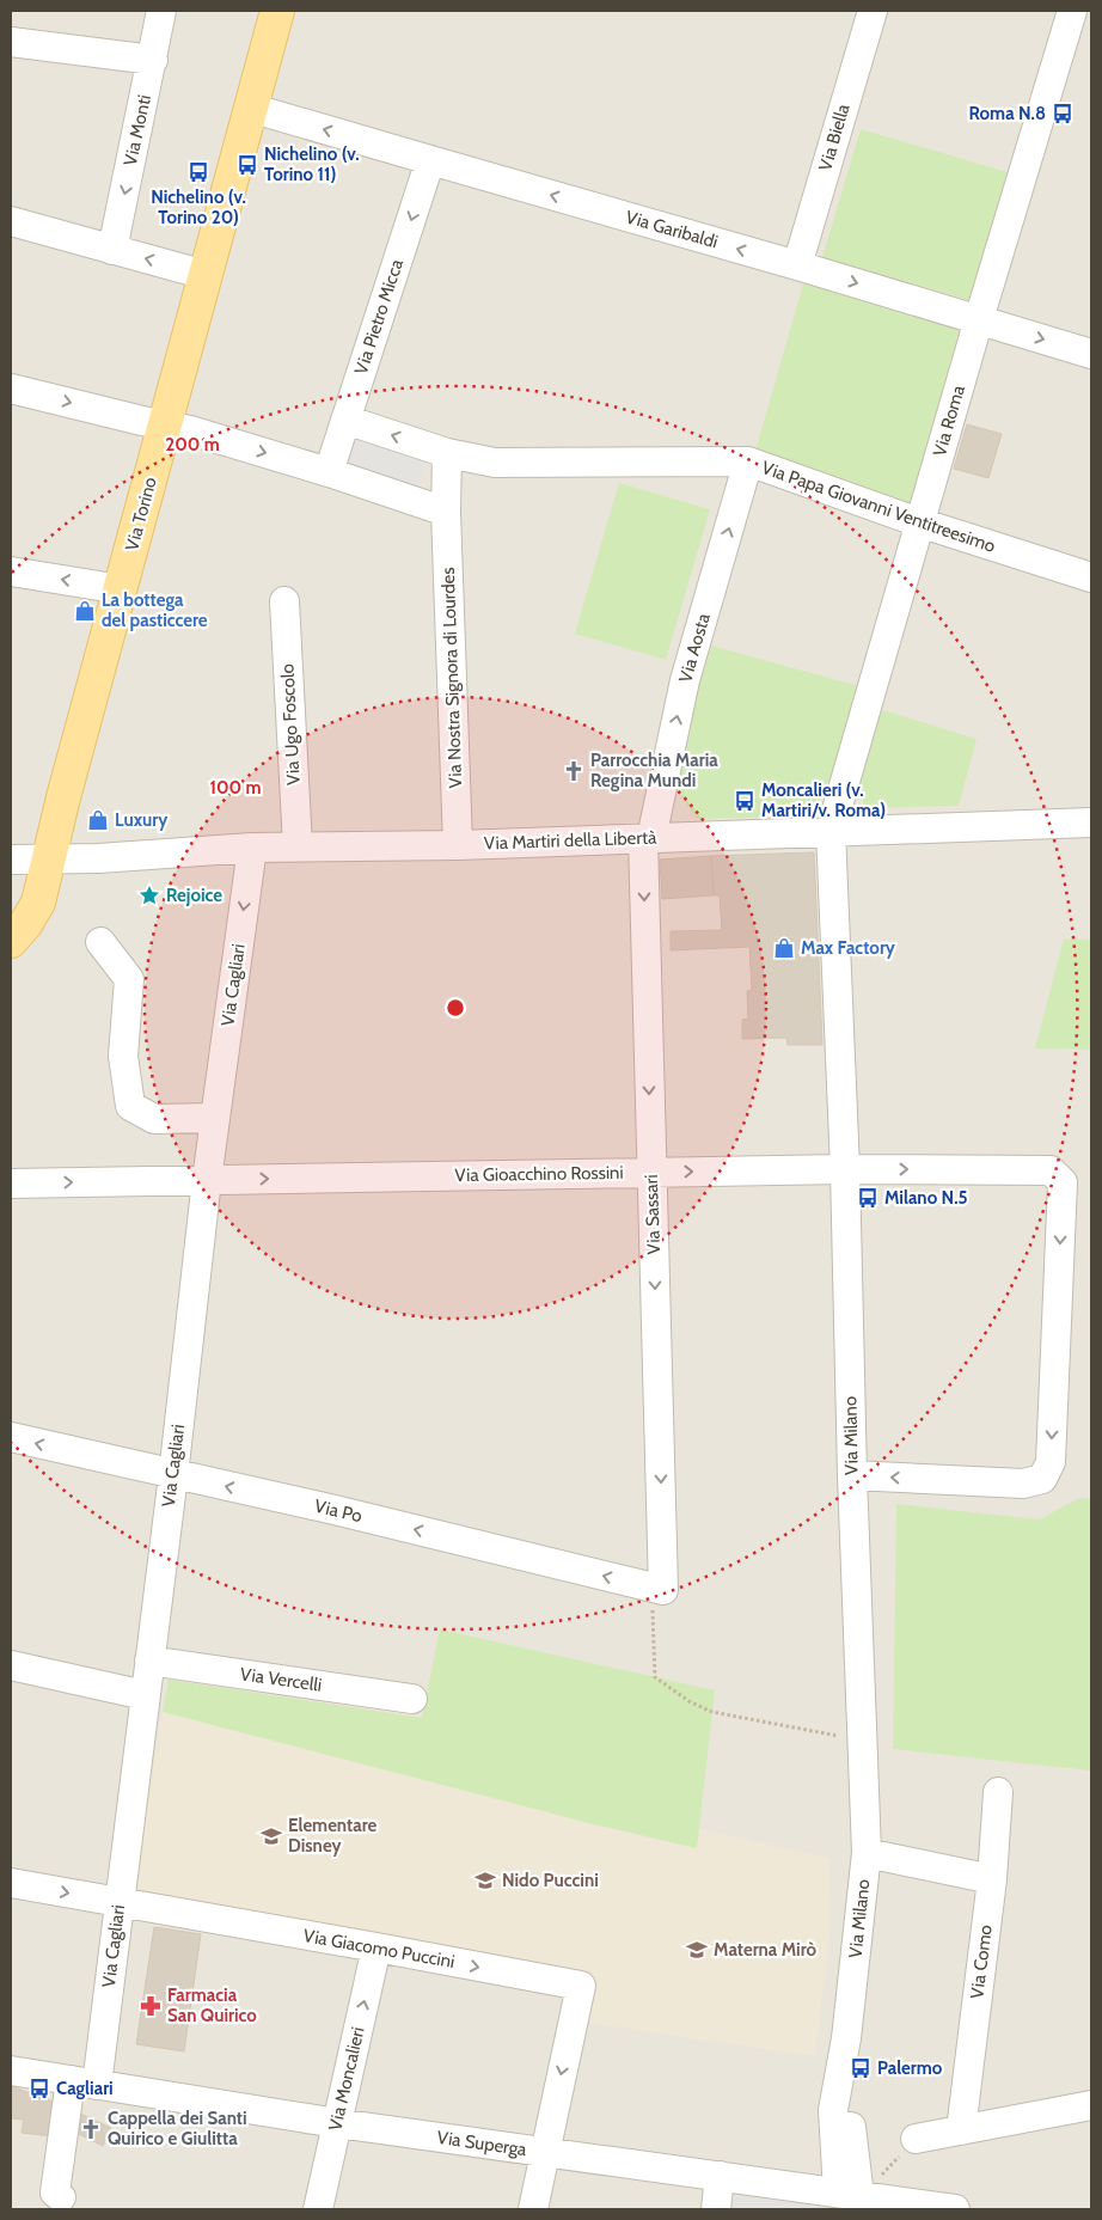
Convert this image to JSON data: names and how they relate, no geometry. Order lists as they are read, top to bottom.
{
  "streets": {
    "main road": ["Via Torino"],
    "street": [
      "Via Monti",
      "Via Biella",
      "Via Garibaldi",
      "Via Pietro Micca",
      "Via Roma",
      "Via Papa Giovanni Ventitreesimo",
      "Via Aosta",
      "Via Nostra Signora di Lourdes",
      "Via Ugo Foscolo",
      "Via Martiri della Libertà",
      "Via Cagliari",
      "Via Gioacchino Rossini",
      "Via Sassari",
      "Via Milano",
      "Via Po",
      "Via Vercelli",
      "Via Giacomo Puccini",
      "Via Como",
      "Via Moncalieri",
      "Via Superga"
    ]
  },
  "crossings": [
    ["Via Biella", "Via Garibaldi"],
    ["Via Garibaldi", "Via Pietro Micca"],
    ["Via Garibaldi", "Via Roma"],
    ["Via Garibaldi", "Via Torino"],
    ["Via Pietro Micca", "Via Papa Giovanni Ventitreesimo"],
    ["Via Roma", "Via Papa Giovanni Ventitreesimo"],
    ["Via Roma", "Via Martiri della Libertà"],
    ["Via Roma", "Via Milano"],
    ["Via Papa Giovanni Ventitreesimo", "Via Aosta"],
    ["Via Torino", "Via Martiri della Libertà"],
    ["Via Aosta", "Via Martiri della Libertà"],
    ["Via Aosta", "Via Sassari"],
    ["Via Nostra Signora di Lourdes", "Via Martiri della Libertà"],
    ["Via Ugo Foscolo", "Via Martiri della Libertà"],
    ["Via Martiri della Libertà", "Via Cagliari"],
    ["Via Martiri della Libertà", "Via Sassari"],
    ["Via Martiri della Libertà", "Via Milano"],
    ["Via Cagliari", "Via Gioacchino Rossini"],
    ["Via Cagliari", "Via Po"],
    ["Via Cagliari", "Via Vercelli"],
    ["Via Cagliari", "Via Giacomo Puccini"],
    ["Via Cagliari", "Via Superga"],
    ["Via Gioacchino Rossini", "Via Sassari"],
    ["Via Gioacchino Rossini", "Via Milano"],
    ["Via Sassari", "Via Po"],
    ["Via Milano", "Via Superga"],
    ["Via Giacomo Puccini", "Via Moncalieri"],
    ["Via Giacomo Puccini", "Via Superga"],
    ["Via Moncalieri", "Via Superga"]
  ],
  "one_way": [
    "Via Monti",
    "Via Pietro Micca",
    "Via Aosta",
    "Via Sassari",
    "Via Po",
    "Via Moncalieri"
  ],
  "places": {
    "bus stop": [
      "Roma N.8",
      "Nichelino (v. Torino 11)",
      "Nichelino (v. Torino 20)",
      "Moncalieri (v. Martiri/v. Roma)",
      "Milano N.5",
      "Palermo",
      "Cagliari"
    ],
    "shop": ["La bottega del pasticcere", "Luxury", "Max Factory"],
    "church": ["Parrocchia Maria Regina Mundi", "Cappella dei Santi Quirico e Giulitta"],
    "place": ["Rejoice"],
    "school or university": ["Elementare Disney", "Nido Puccini", "Materna Mirò"],
    "pharmacy": ["Farmacia San Quirico"]
  },
  "rings": ["200 m", "100 m"]
}
